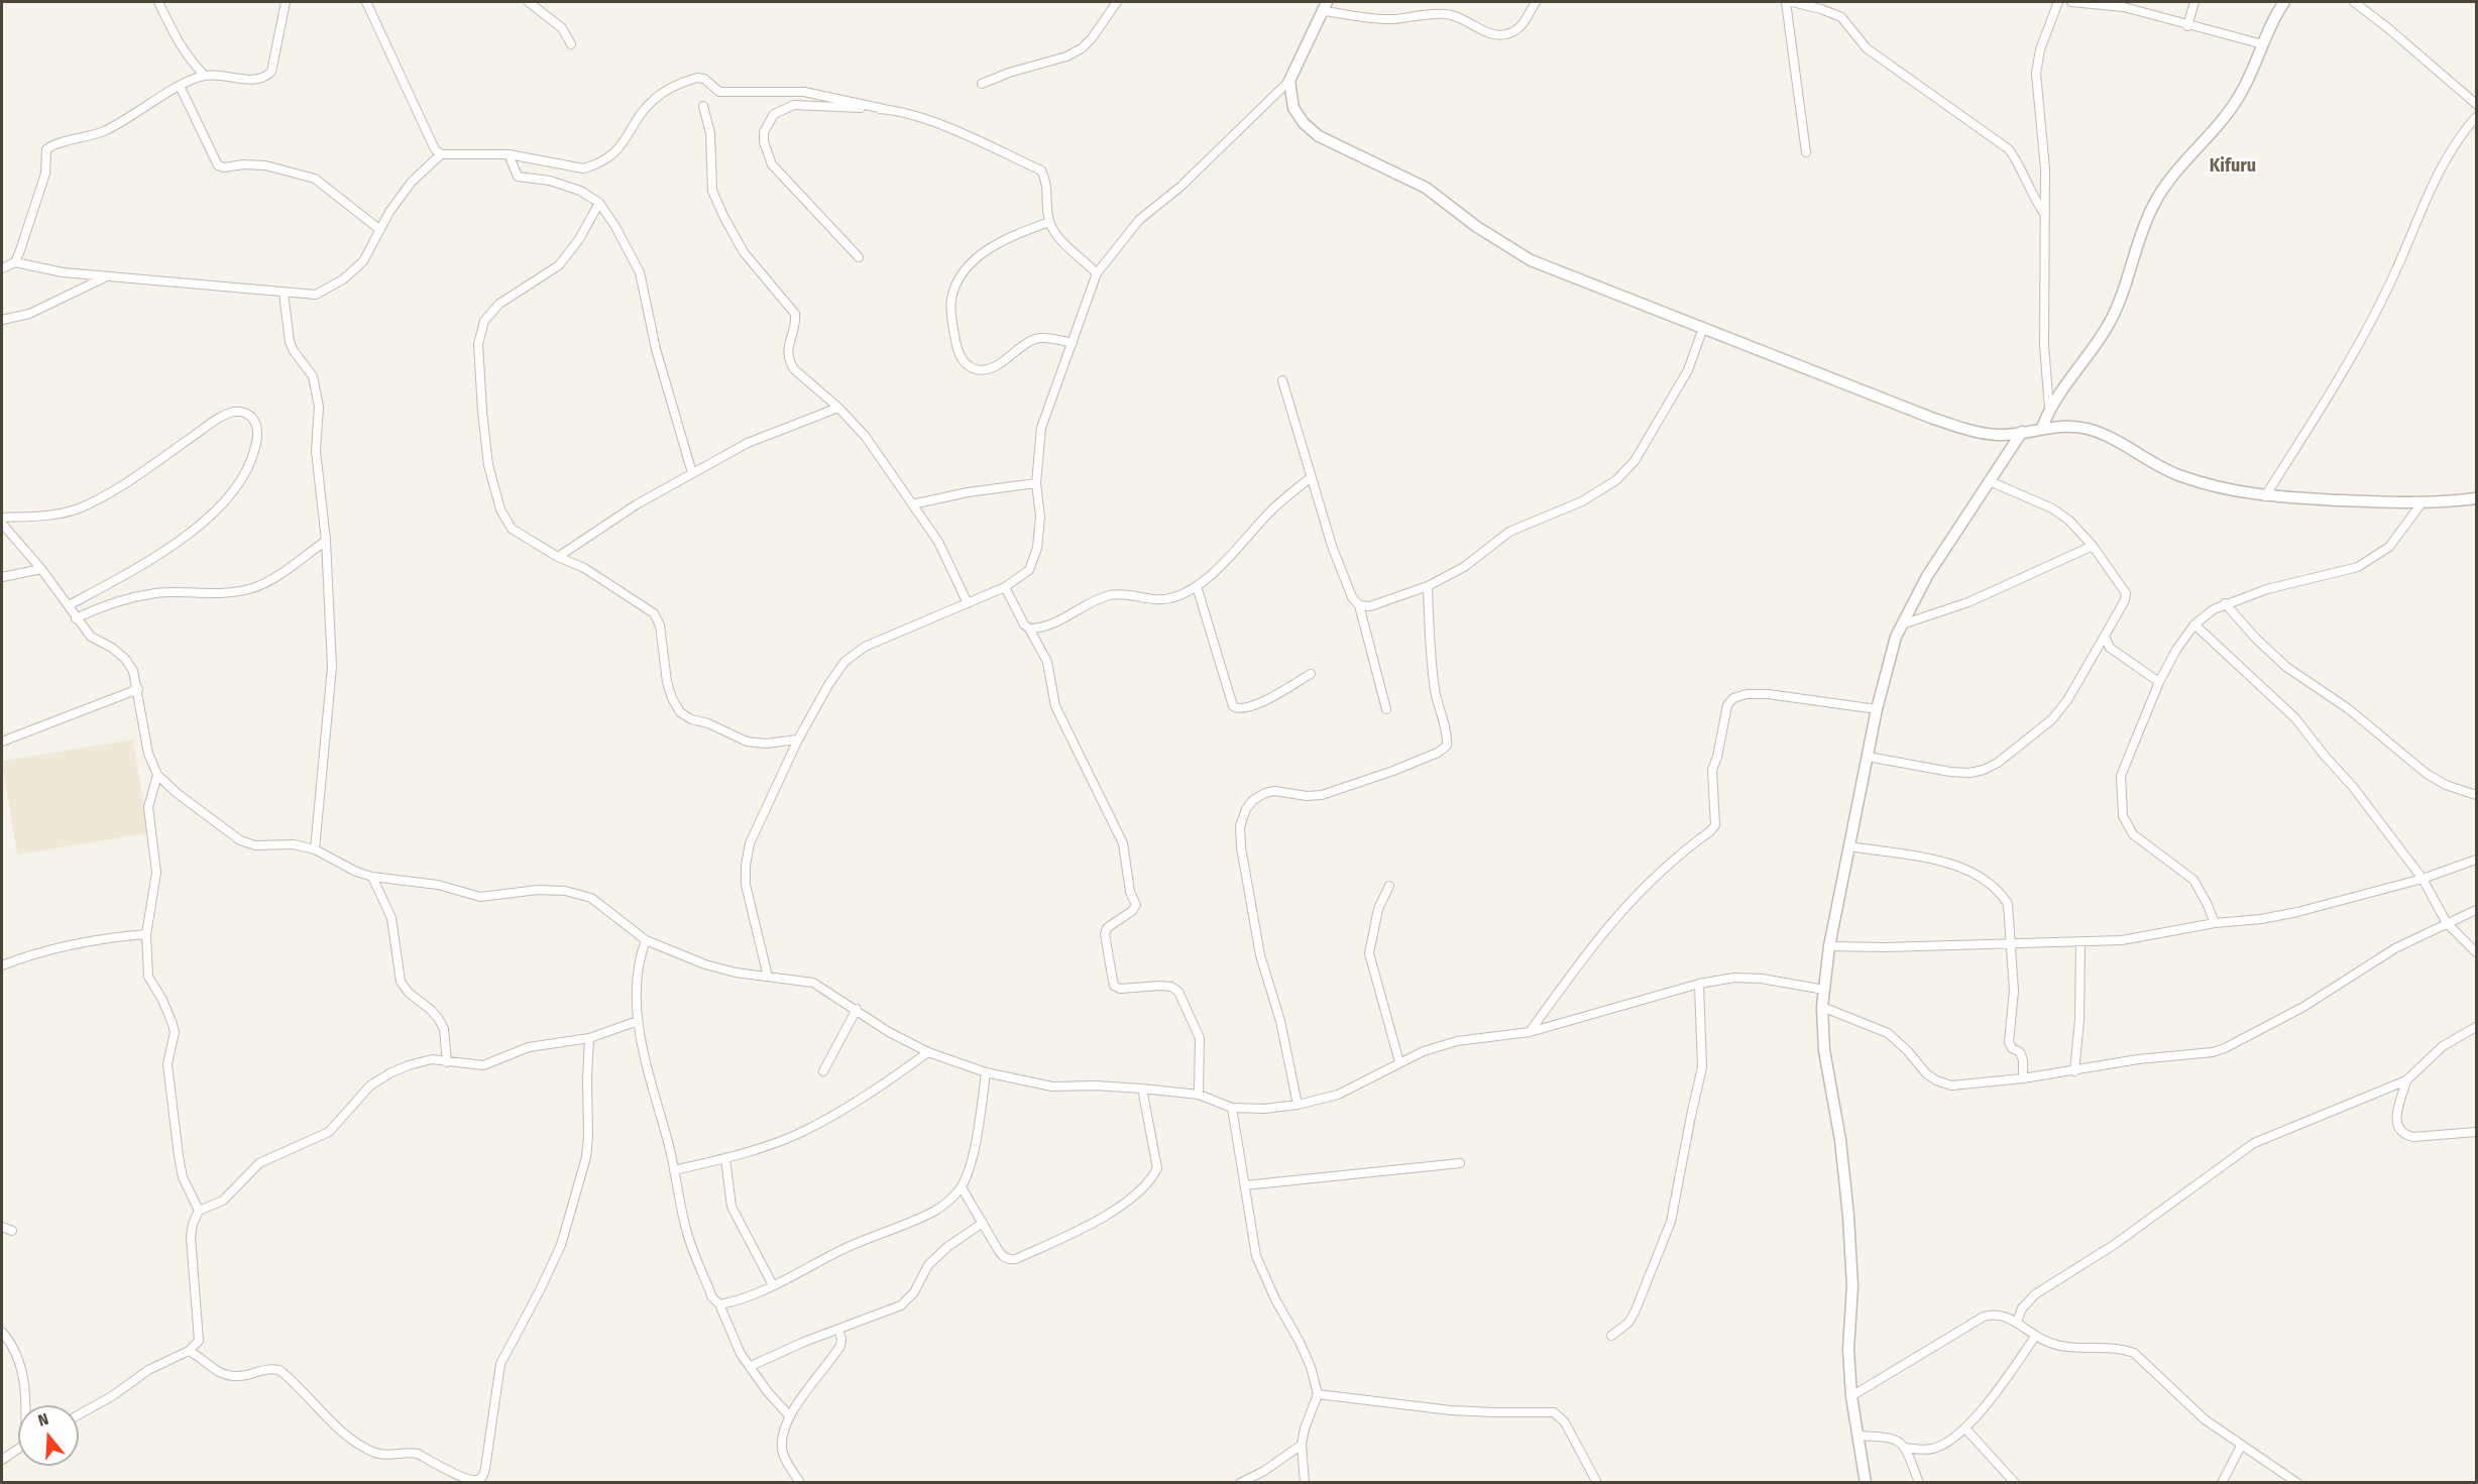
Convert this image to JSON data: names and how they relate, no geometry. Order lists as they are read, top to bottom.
{
  "districts": ["Kifuru"],
  "north": "top"
}
